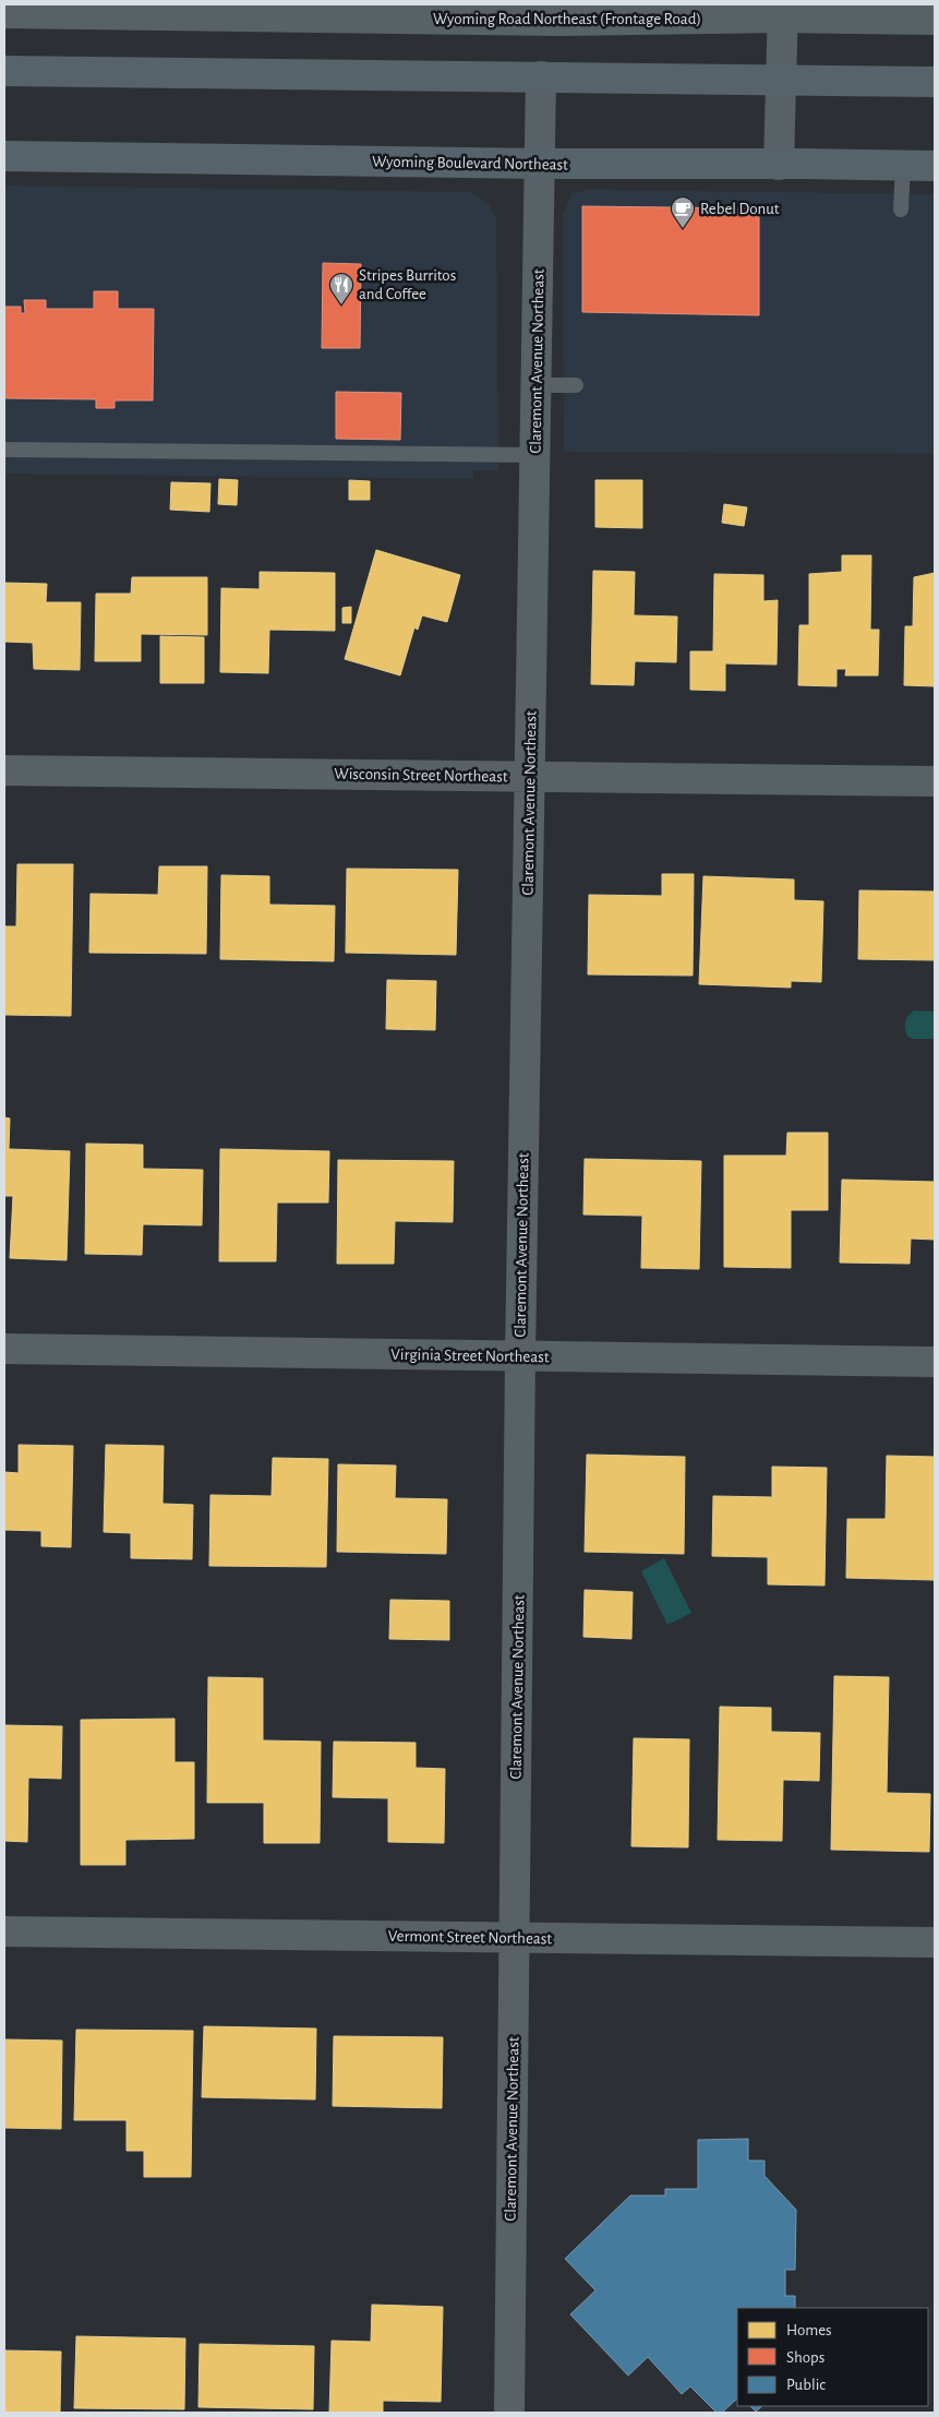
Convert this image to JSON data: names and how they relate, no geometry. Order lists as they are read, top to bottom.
{
  "streets": {
    "main road": ["Wyoming Boulevard Northeast"],
    "street": [
      "Wyoming Road Northeast (Frontage Road)",
      "Claremont Avenue Northeast",
      "Wisconsin Street Northeast",
      "Virginia Street Northeast",
      "Vermont Street Northeast"
    ]
  },
  "crossings": [
    ["Wyoming Boulevard Northeast", "Claremont Avenue Northeast"],
    ["Claremont Avenue Northeast", "Wisconsin Street Northeast"],
    ["Claremont Avenue Northeast", "Virginia Street Northeast"],
    ["Claremont Avenue Northeast", "Vermont Street Northeast"]
  ],
  "places": {
    "cafe": ["Rebel Donut"],
    "restaurant": ["Stripes Burritos and Coffee"]
  },
  "legend": ["Homes", "Shops", "Public"]
}
